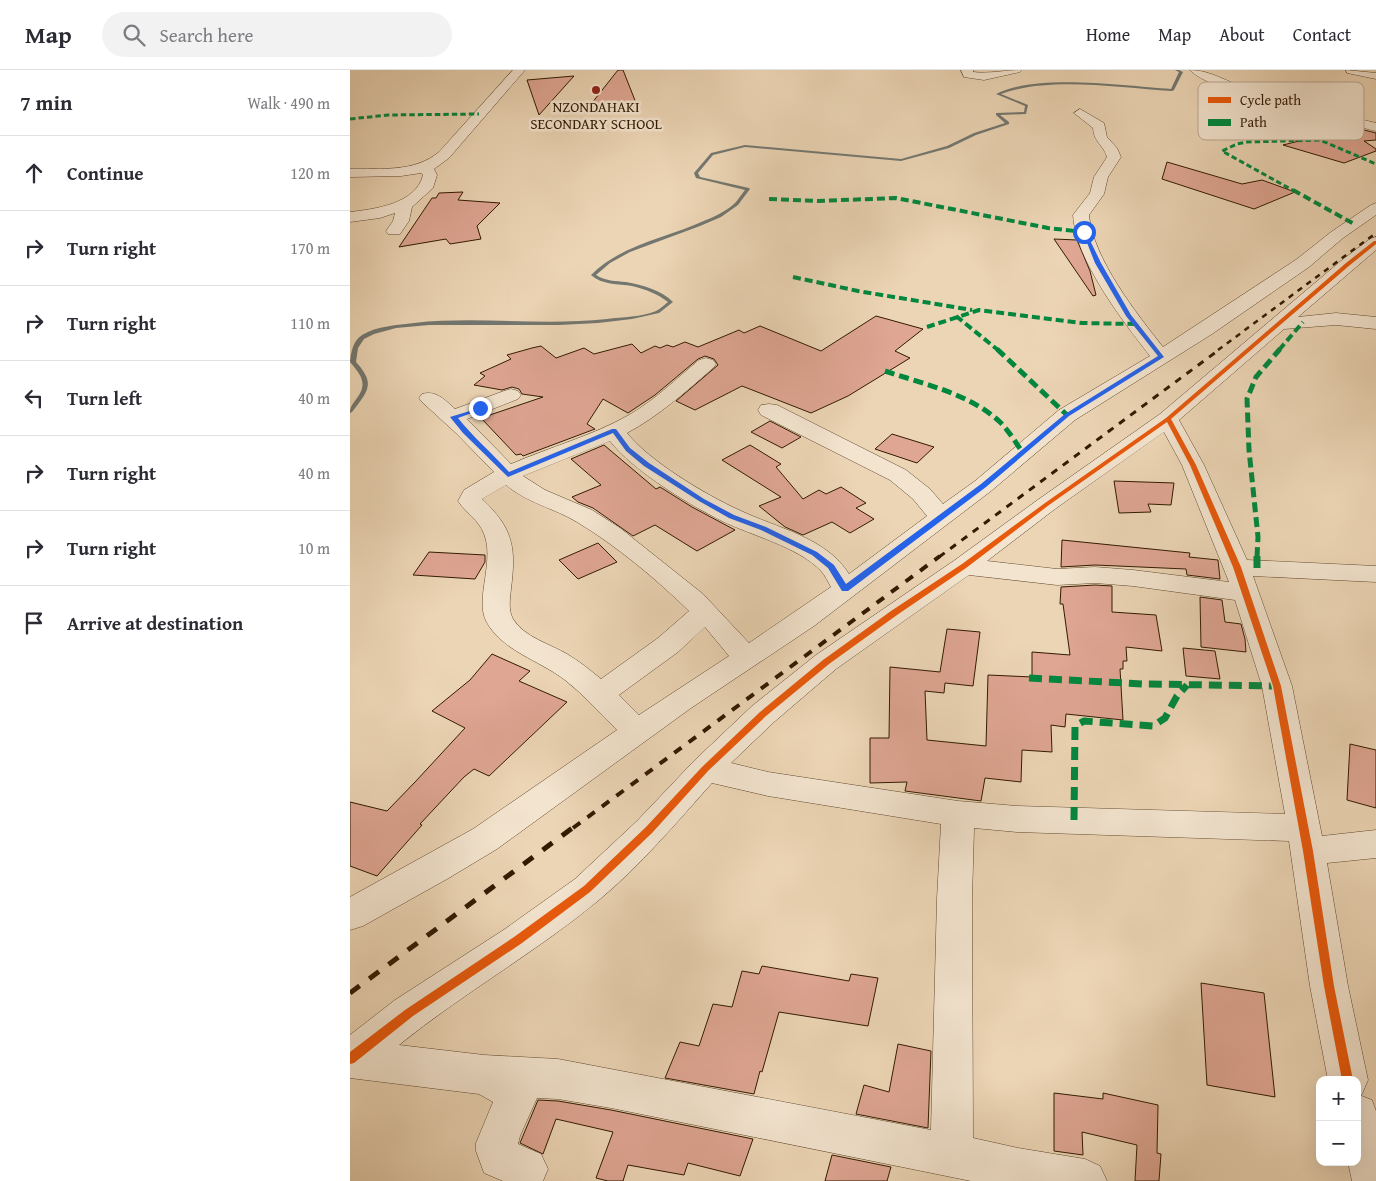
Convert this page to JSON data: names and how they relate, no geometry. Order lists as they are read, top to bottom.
{
  "places": ["NZONDAHAKI SECONDARY SCHOOL"],
  "legend": ["Cycle path", "Path"],
  "page": {
    "header": "Map",
    "search": "Search here",
    "nav": [
      "Home",
      "Map",
      "About",
      "Contact"
    ],
    "heading": ["7 min", "Walk · 490 m"],
    "list": [
      ["Continue", "120 m"],
      ["Turn right", "170 m"],
      ["Turn right", "110 m"],
      ["Turn left", "40 m"],
      ["Turn right", "40 m"],
      ["Turn right", "10 m"],
      "Arrive at destination"
    ],
    "map_buttons": ["+", "−"]
  }
}
